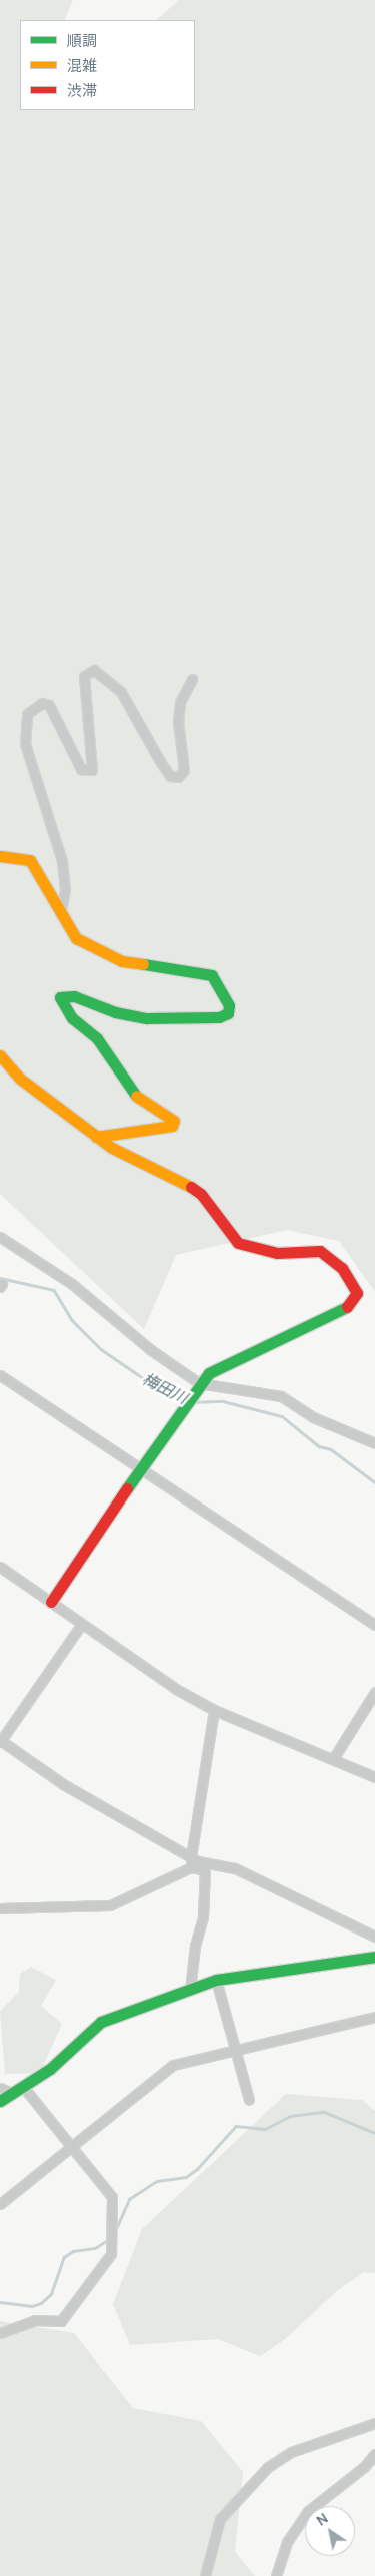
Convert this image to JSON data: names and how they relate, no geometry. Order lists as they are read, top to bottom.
{
  "water": ["梅田川"],
  "legend": ["順調", "混雑", "渋滞"],
  "north": "top left"
}
